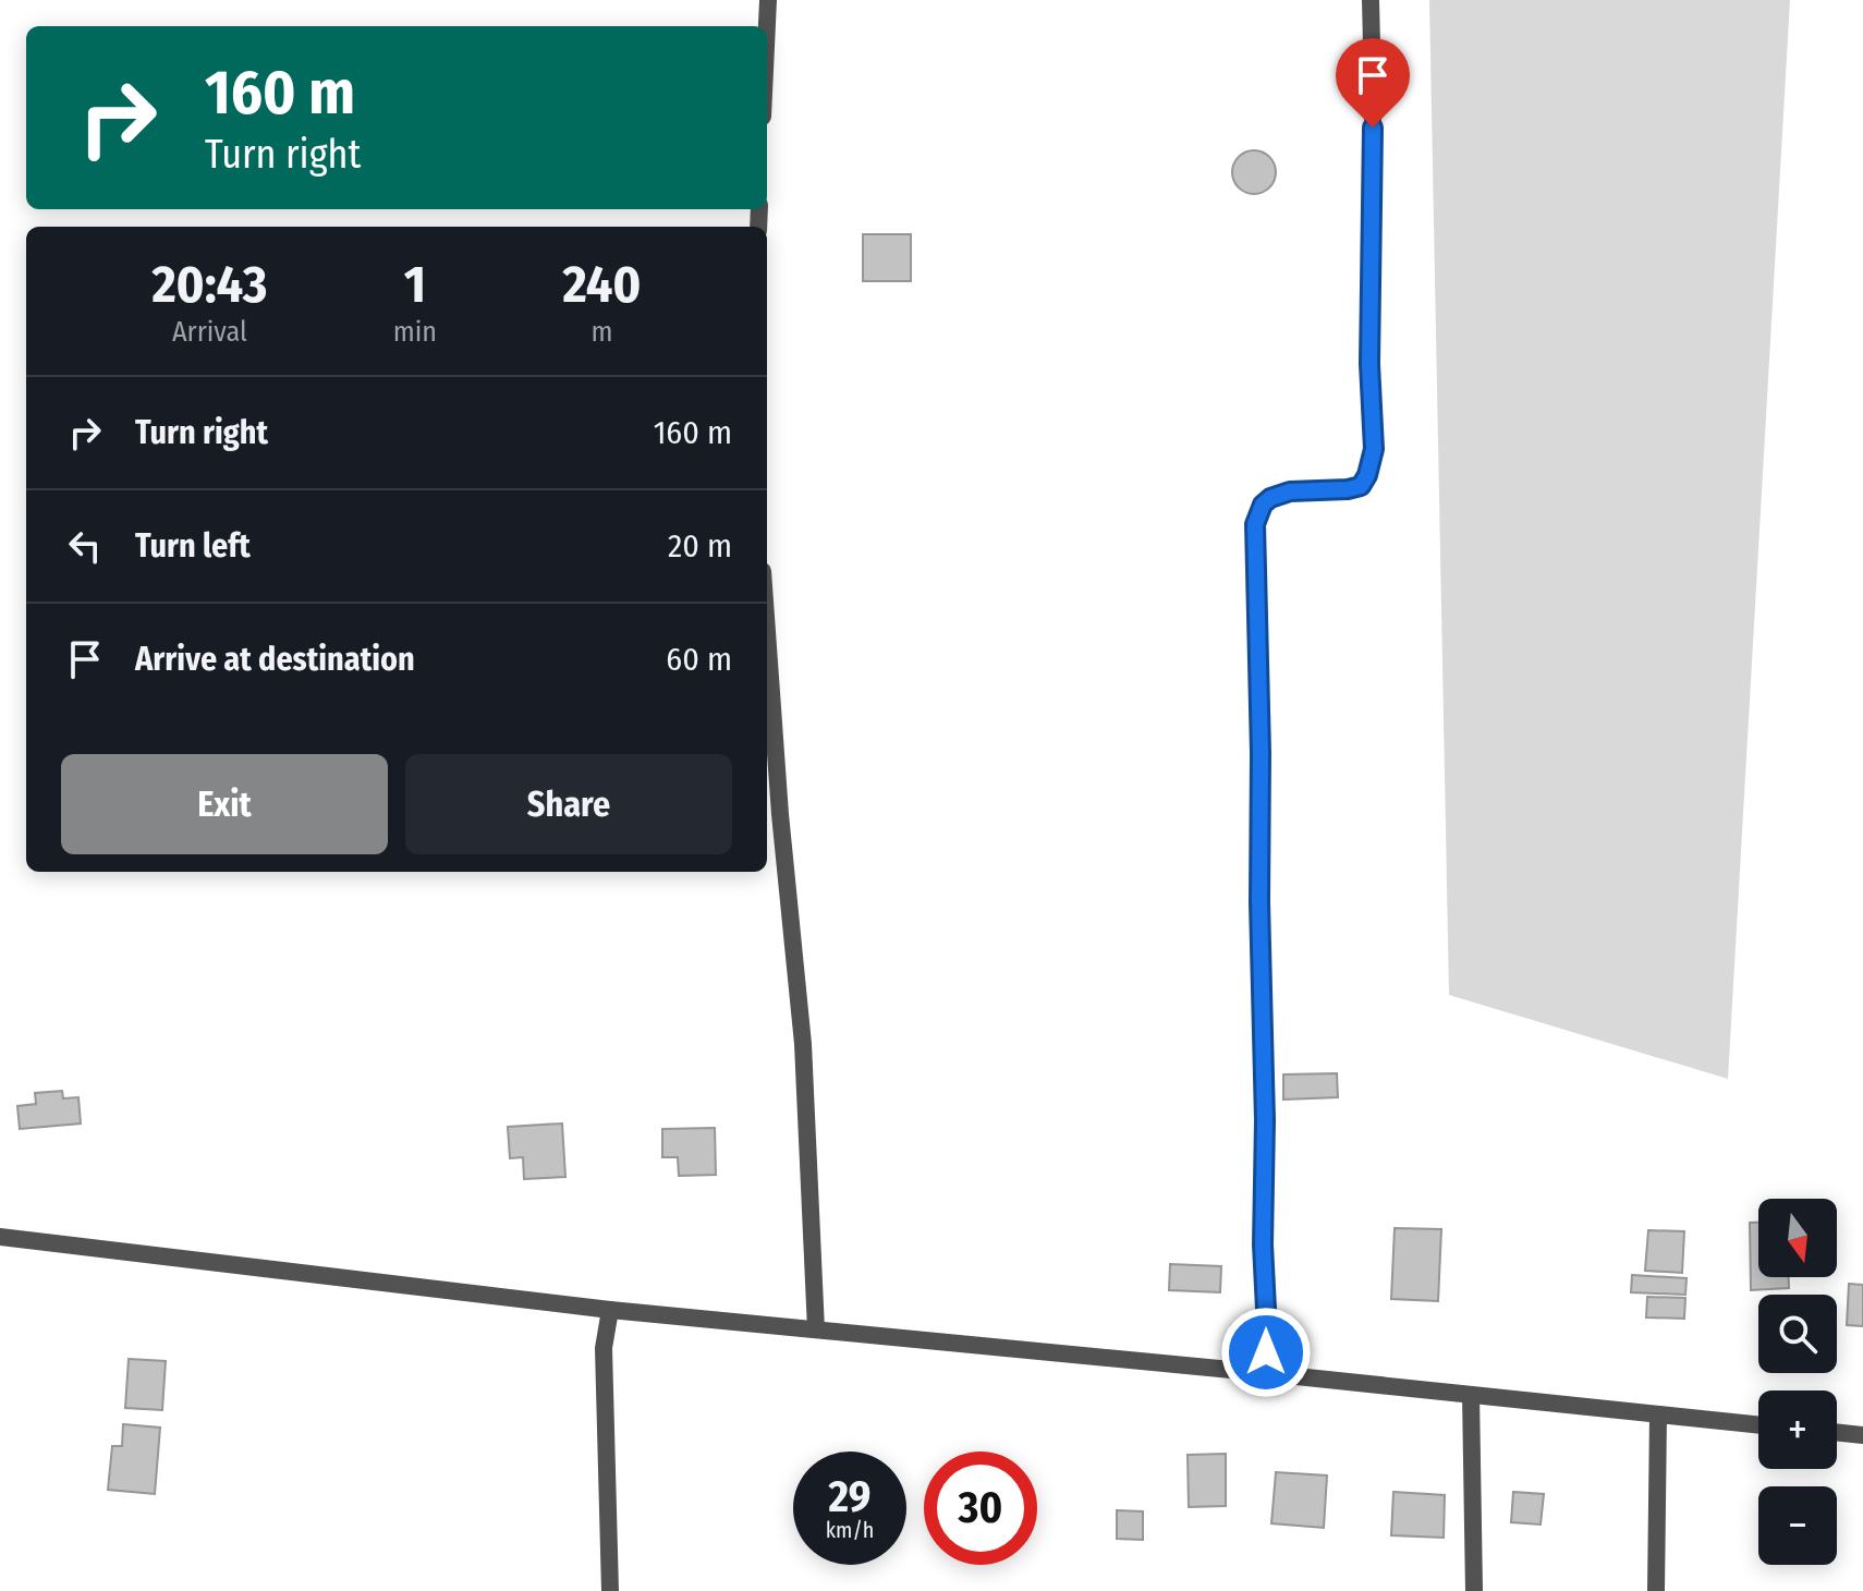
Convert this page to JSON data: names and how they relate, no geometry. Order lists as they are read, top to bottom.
{
  "north": "bottom",
  "page": {
    "turn": ["160 m", "Turn right"],
    "eta": [
      "20:43",
      "Arrival",
      "1",
      "min",
      "240",
      "m"
    ],
    "list": [
      {
        "name": "Turn right",
        "value": "160 m"
      },
      {
        "name": "Turn left",
        "value": "20 m"
      },
      {
        "name": "Arrive at destination",
        "value": "60 m"
      }
    ],
    "buttons": ["Exit", "Share"],
    "map_buttons": ["+", "−"],
    "speed": "29 km/h",
    "limit": "30"
  }
}
